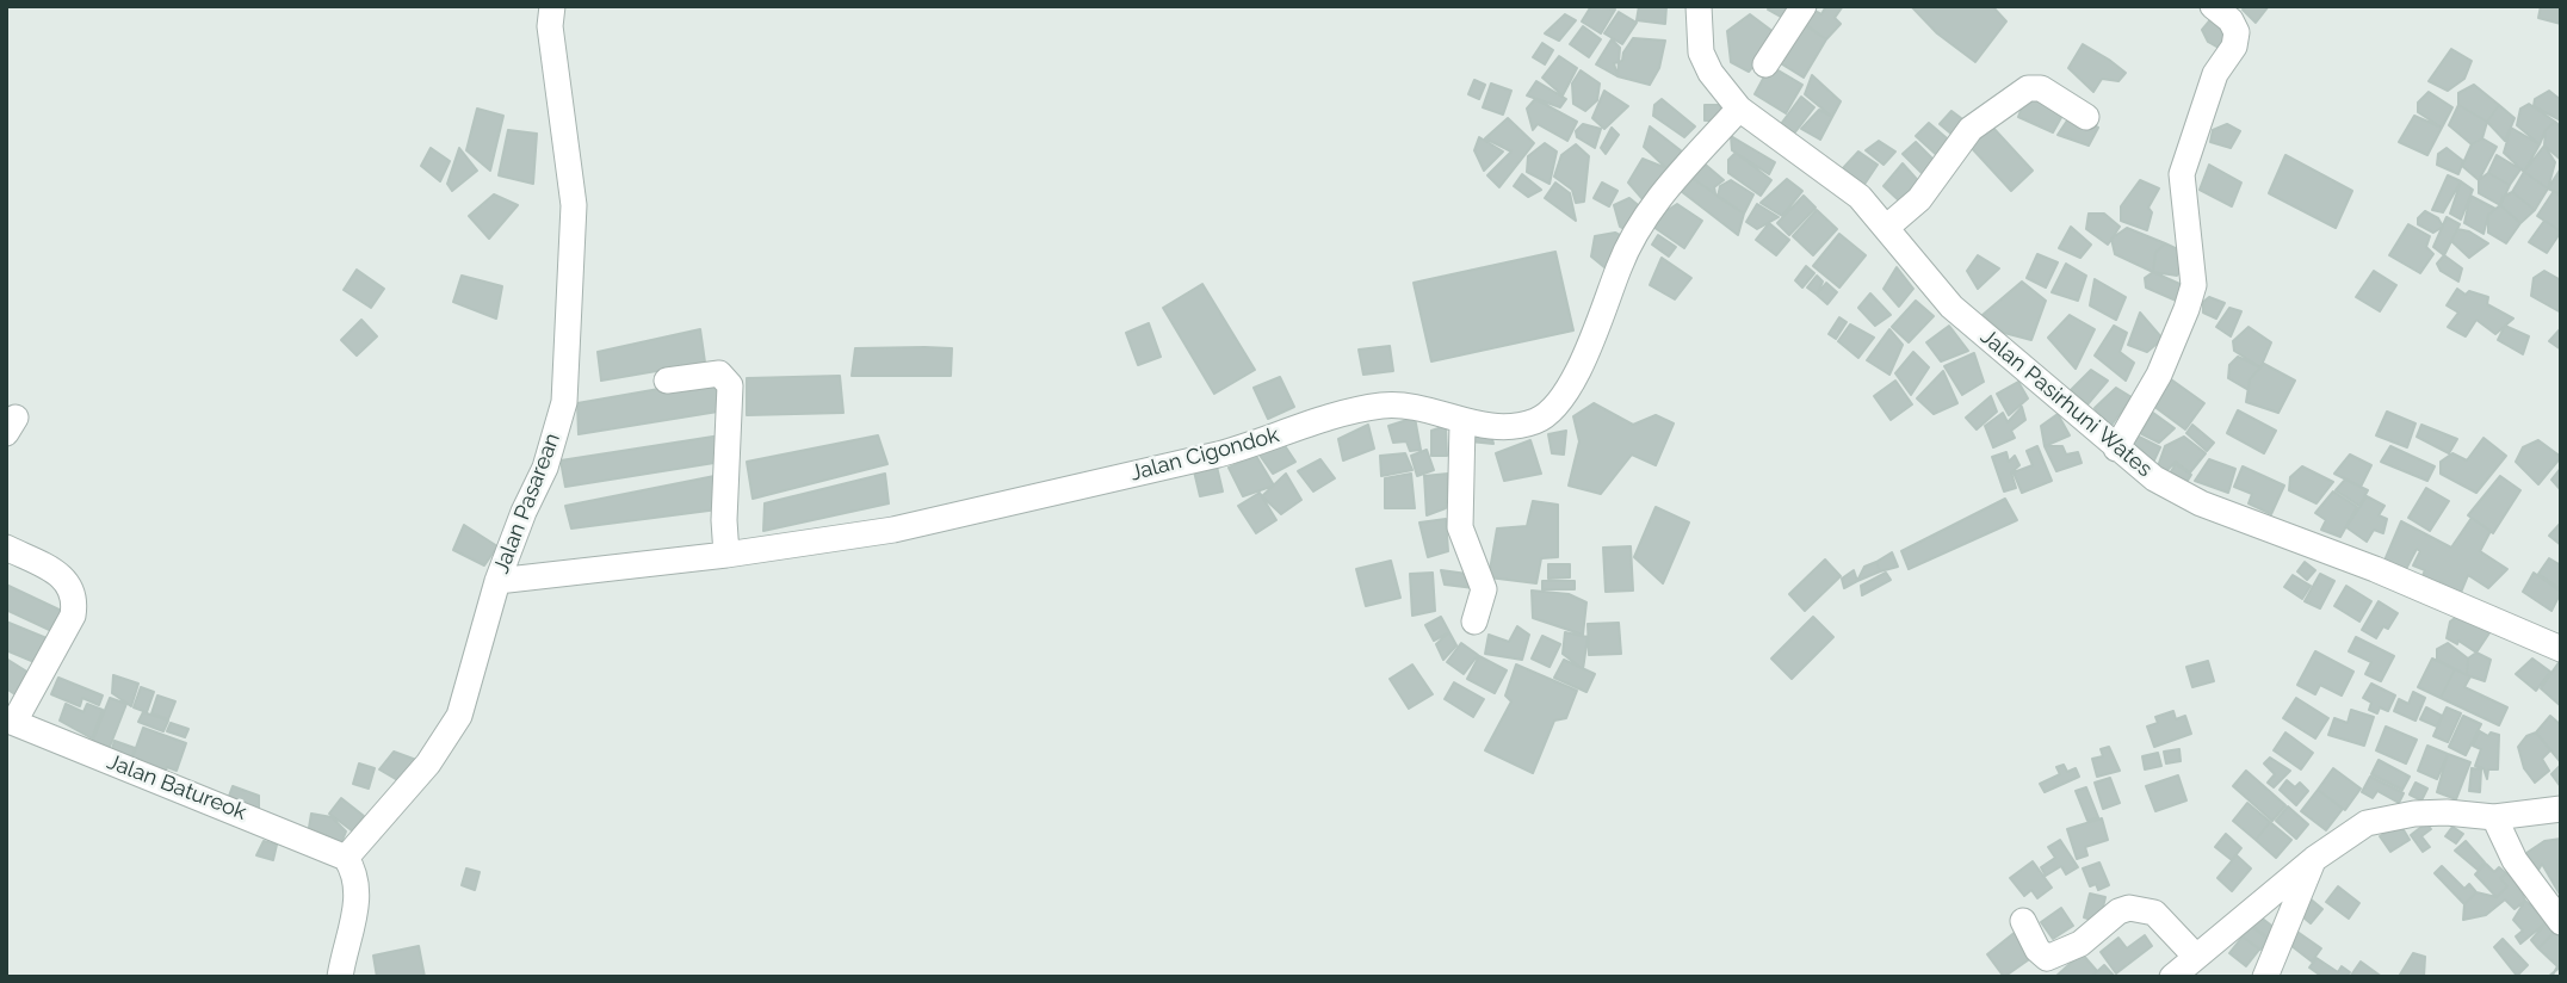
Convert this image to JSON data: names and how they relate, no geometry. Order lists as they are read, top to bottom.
{
  "streets": {
    "street": [
      "Jalan Pasirhuni Wates",
      "Jalan Cigondok",
      "Jalan Pasarean",
      "Jalan Batureok"
    ]
  },
  "crossings": [
    ["Jalan Pasirhuni Wates", "Jalan Cigondok"],
    ["Jalan Cigondok", "Jalan Pasarean"],
    ["Jalan Pasarean", "Jalan Batureok"]
  ]
}
